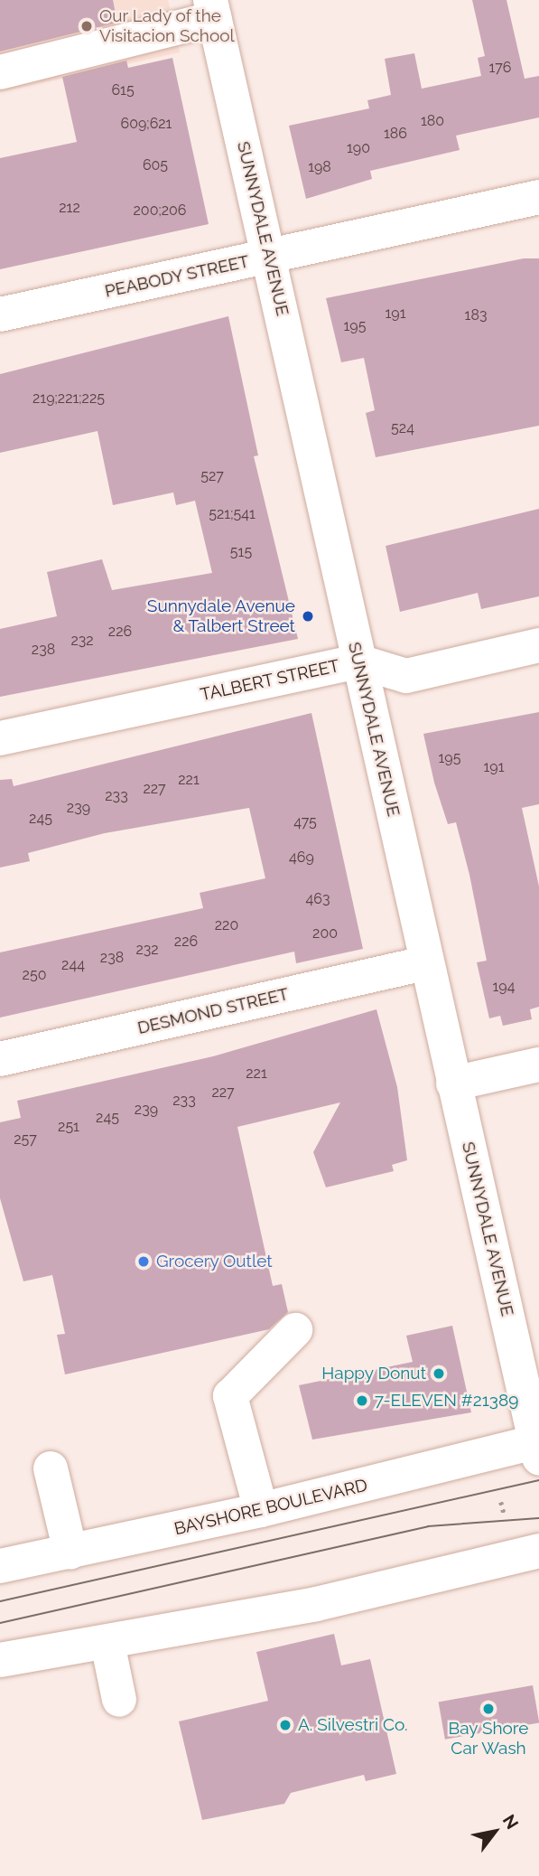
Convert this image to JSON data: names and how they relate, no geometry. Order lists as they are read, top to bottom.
{
  "streets": {
    "street": [
      "SUNNYDALE AVENUE",
      "PEABODY STREET",
      "TALBERT STREET",
      "DESMOND STREET",
      "BAYSHORE BOULEVARD"
    ]
  },
  "crossings": [
    ["SUNNYDALE AVENUE", "PEABODY STREET"],
    ["SUNNYDALE AVENUE", "TALBERT STREET"],
    ["SUNNYDALE AVENUE", "DESMOND STREET"],
    ["SUNNYDALE AVENUE", "BAYSHORE BOULEVARD"]
  ],
  "places": [
    "Our Lady of the Visitacion School",
    "Sunnydale Avenue & Talbert Street",
    "Grocery Outlet",
    "Happy Donut",
    "7-ELEVEN #21389",
    "Bay Shore Car Wash",
    "A. Silvestri Co."
  ],
  "house_numbers": [
    "176",
    "615",
    "180",
    "609;621",
    "186",
    "190",
    "605",
    "198",
    "212",
    "200;206",
    "191",
    "183",
    "195",
    "219;221;225",
    "524",
    "527",
    "521;541",
    "515",
    "226",
    "232",
    "238",
    "195",
    "191",
    "221",
    "227",
    "233",
    "239",
    "245",
    "475",
    "469",
    "463",
    "220",
    "200",
    "226",
    "232",
    "238",
    "244",
    "250",
    "194",
    "221",
    "227",
    "233",
    "239",
    "245",
    "251",
    "257"
  ],
  "north": "top right"
}
